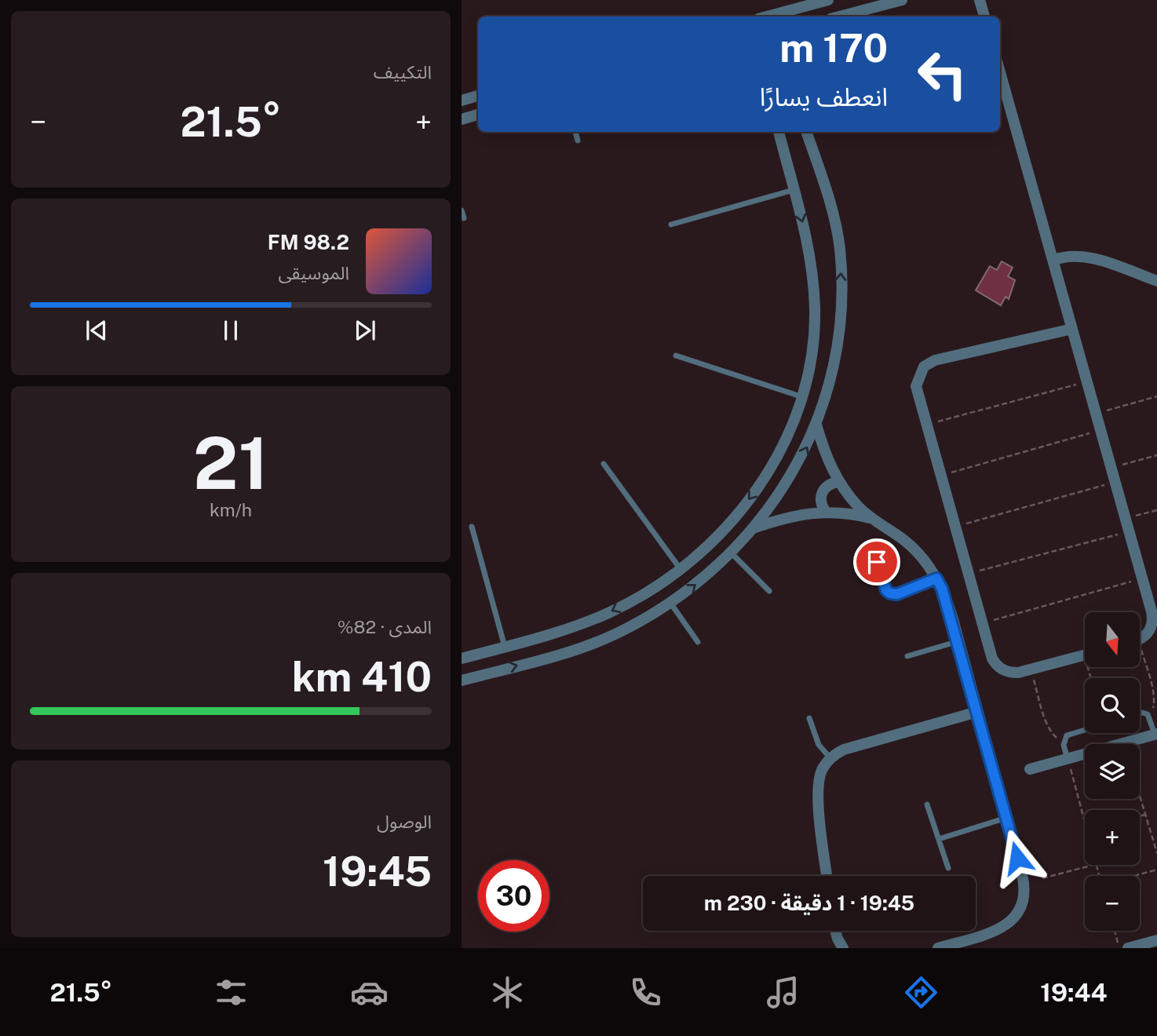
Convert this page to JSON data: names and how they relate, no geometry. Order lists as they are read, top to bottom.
{
  "north": "bottom",
  "page": {
    "tile": [
      "التكييف",
      ["21", "km/h"],
      ["المدى · 82%", "410 km"],
      ["الوصول", "19:45"]
    ],
    "turn": ["170 m", "انعطف يسارًا"],
    "heat": ["−", "21.5°", "+"],
    "song": ["98.2 FM", "الموسيقى"],
    "map_buttons": ["+", "−"],
    "limit": "30",
    "trip": "19:45 · 1 دقيقة · 230 m",
    "tabs": ["19:44", "21.5°"]
  }
}
